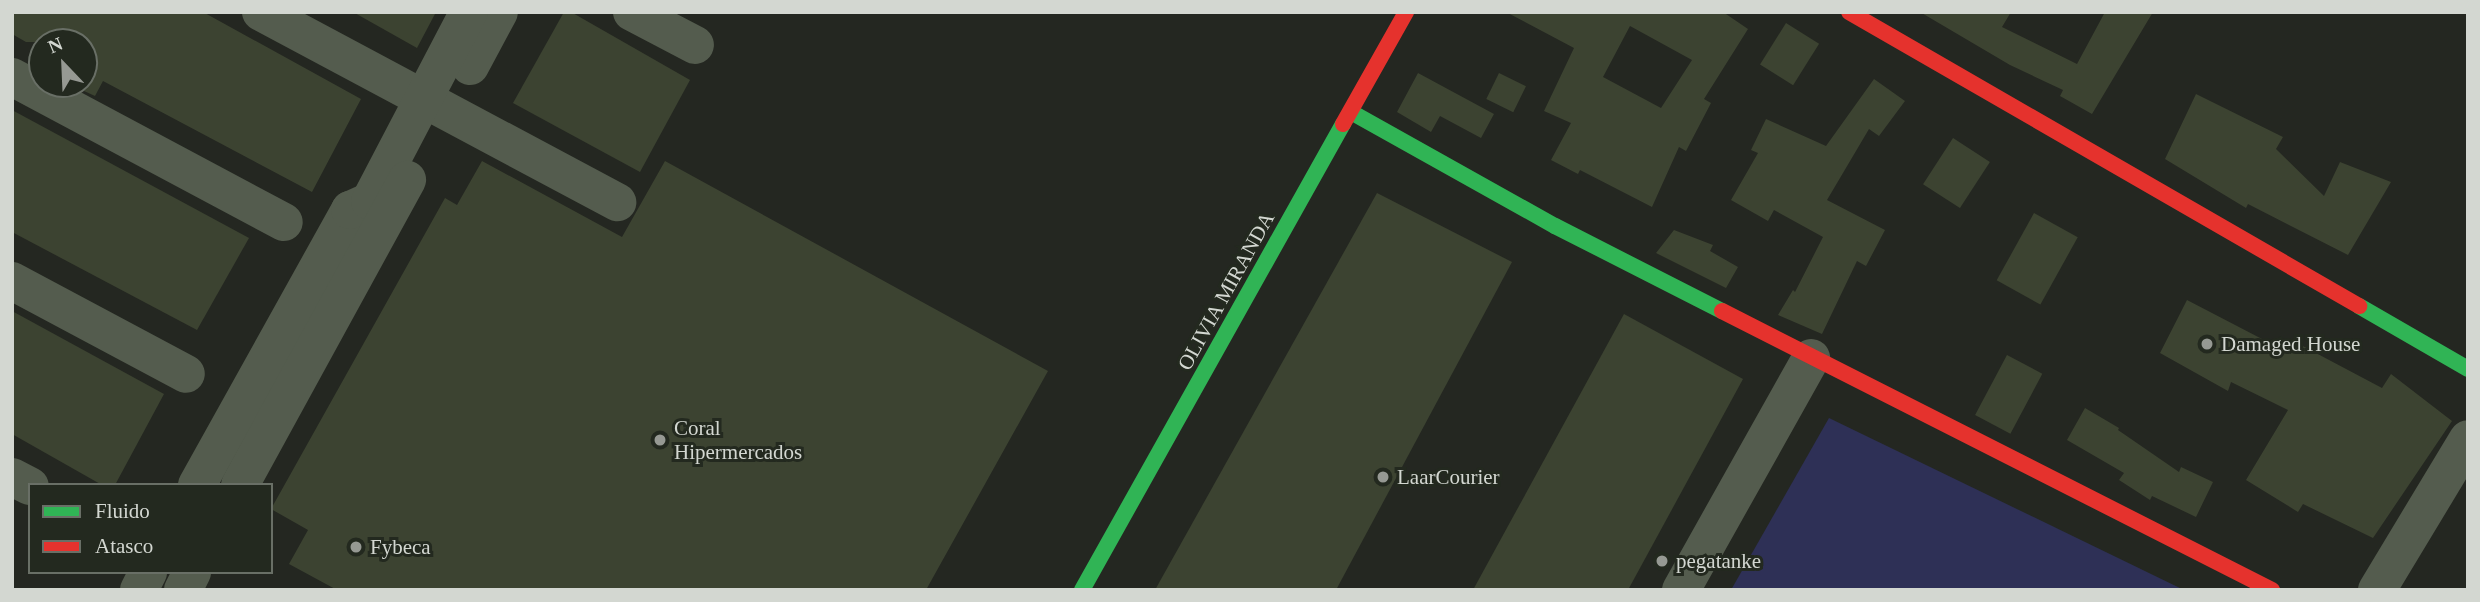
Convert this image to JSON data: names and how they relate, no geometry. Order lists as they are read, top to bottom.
{
  "streets": {
    "street": ["OLIVIA MIRANDA"]
  },
  "places": [
    "Damaged House",
    "Coral Hipermercados",
    "LaarCourier",
    "Fybeca",
    "pegatanke"
  ],
  "legend": ["Fluido", "Atasco"],
  "north": "top left"
}
